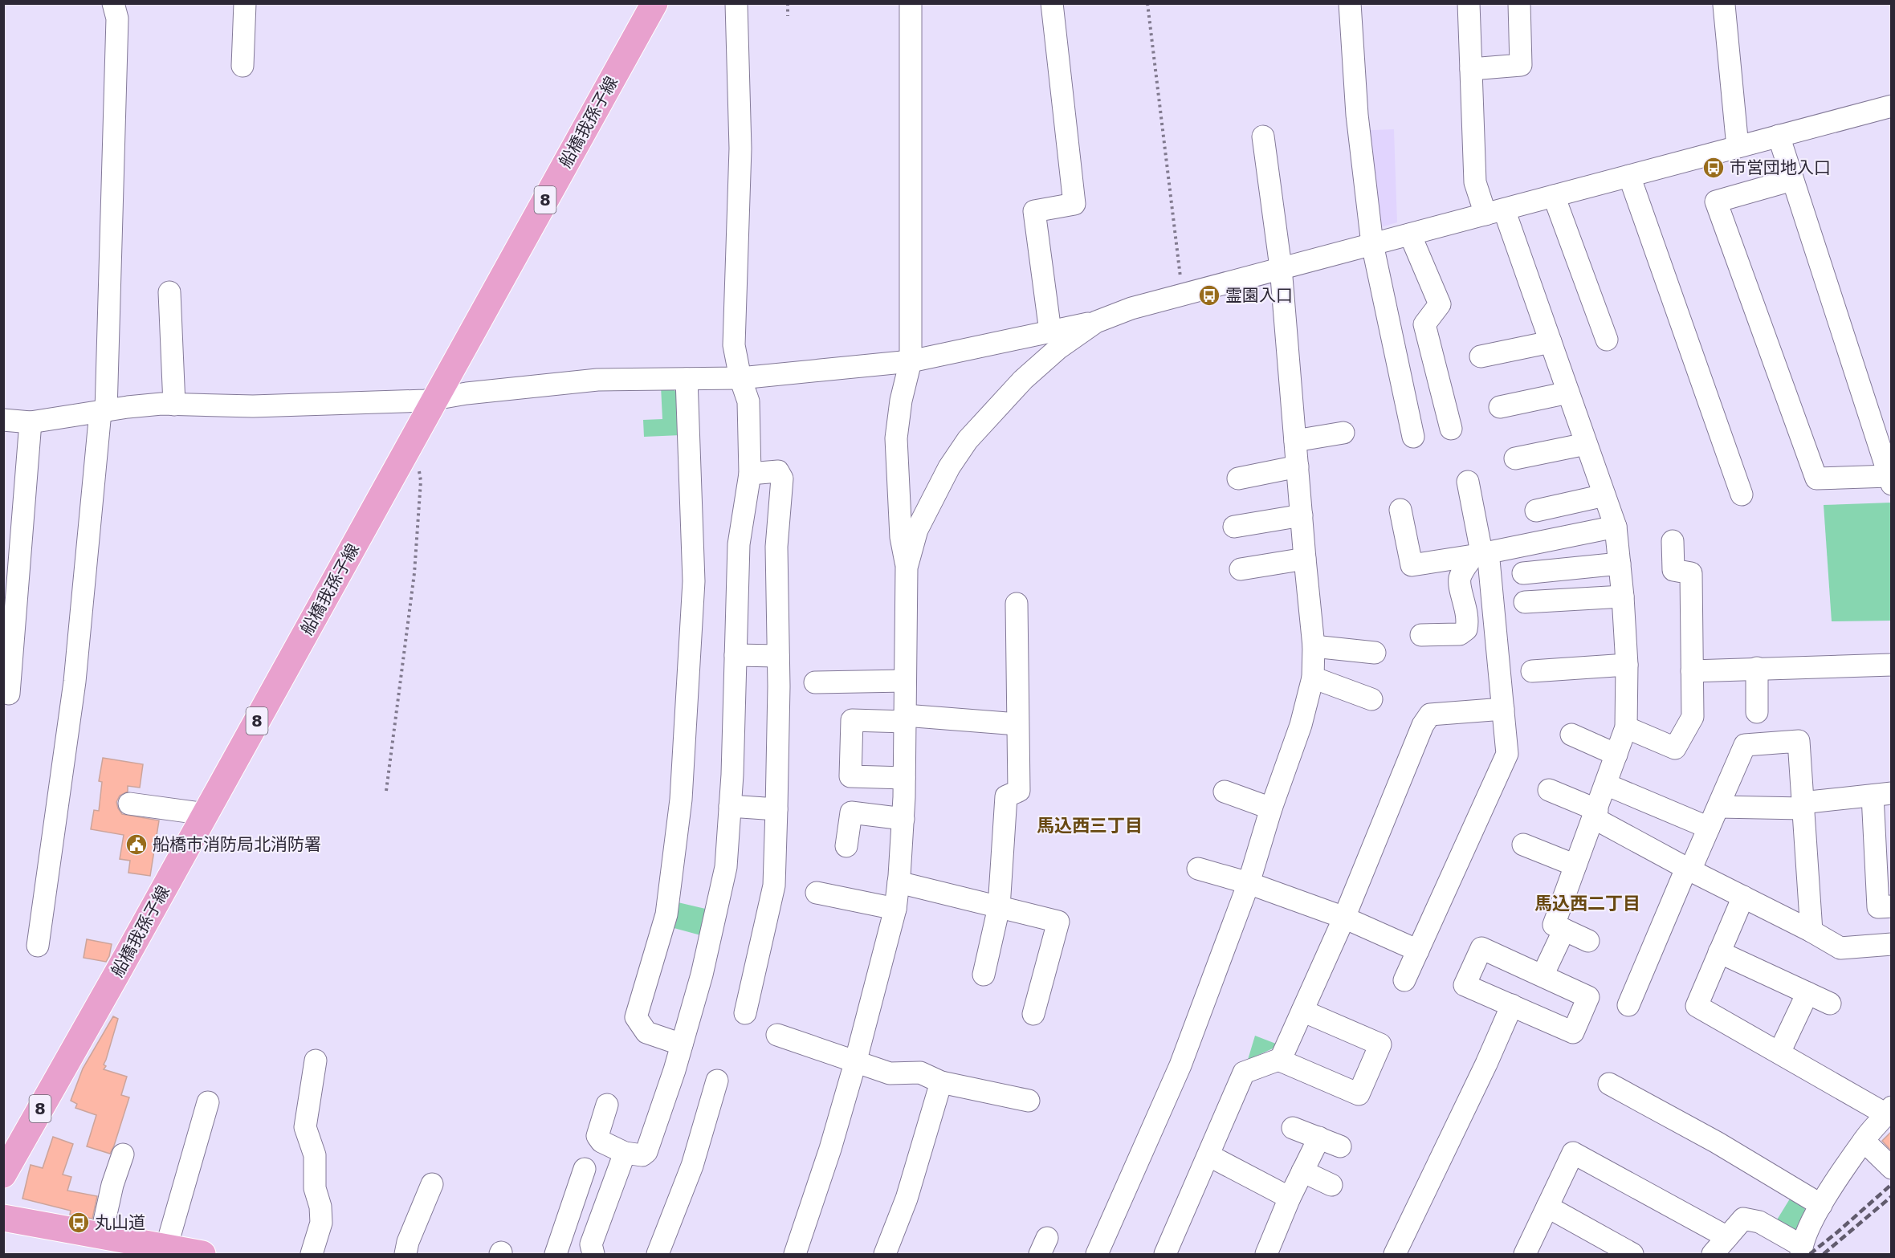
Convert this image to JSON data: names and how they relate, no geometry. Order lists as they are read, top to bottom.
{
  "streets": {
    "main road": ["船橋我孫子線", "8"]
  },
  "districts": ["馬込西三丁目", "馬込西二丁目"],
  "places": {
    "bus stop": ["市営団地入口", "霊園入口", "丸山道"],
    "public building": ["船橋市消防局北消防署"]
  }
}
